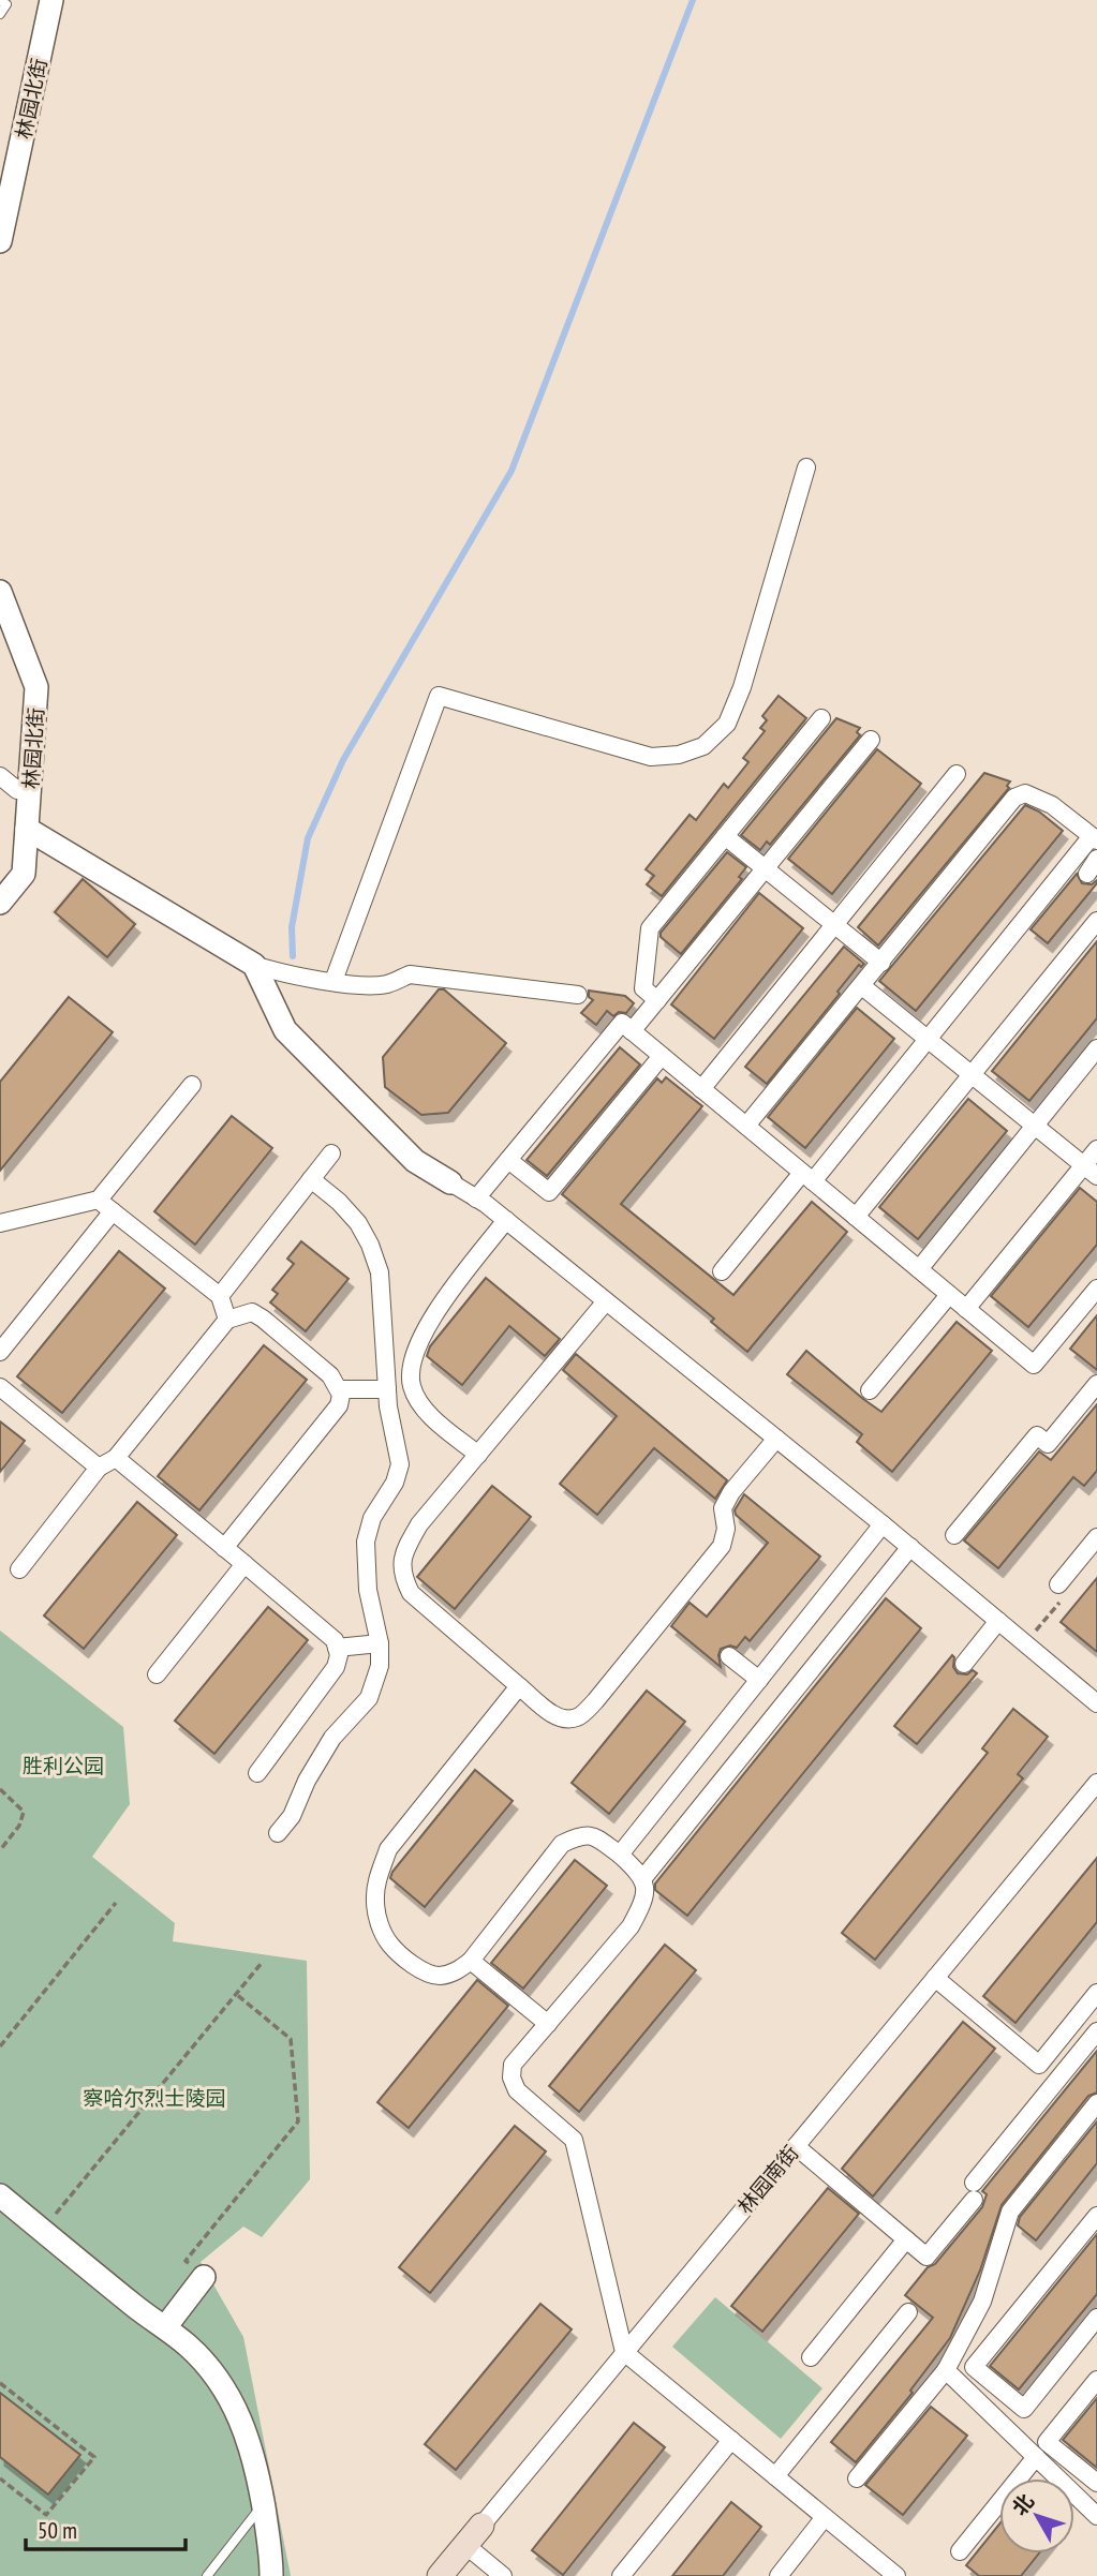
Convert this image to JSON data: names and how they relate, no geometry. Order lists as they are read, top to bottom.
{
  "streets": {
    "main road": ["林园南街"],
    "street": ["林园北街"]
  },
  "parks": ["胜利公园", "察哈尔烈士陵园"],
  "scale_bar": "50 m",
  "north": "top left"
}
